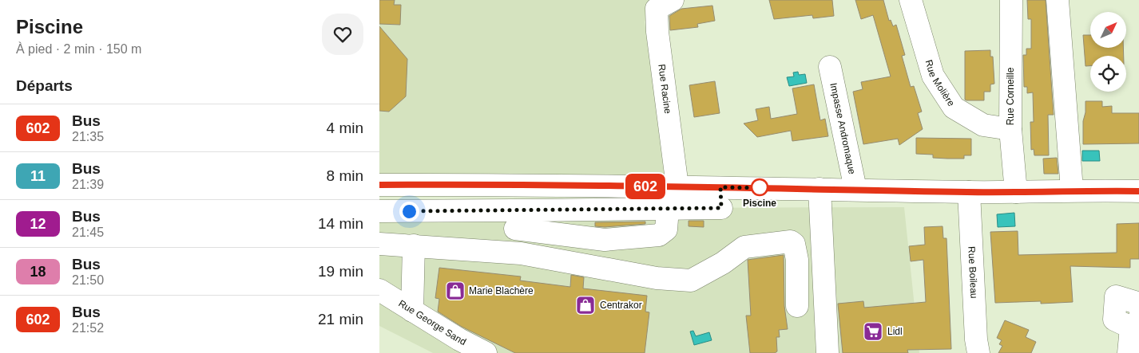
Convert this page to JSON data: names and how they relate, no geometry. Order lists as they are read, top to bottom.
{
  "streets": {
    "street": [
      "Rue Molière",
      "Rue Racine",
      "Rue Corneille",
      "Impasse Andromaque",
      "Rue Boileau",
      "Rue George Sand"
    ]
  },
  "crossings": [
    ["Rue Molière", "Rue Corneille"]
  ],
  "places": {
    "other": ["Piscine"],
    "shop": ["Marie Blachère", "Centrakor"],
    "supermarket": ["Lidl"]
  },
  "lines": ["bus line 602"],
  "north": "top right",
  "page": {
    "heading": [
      ["Piscine", "À pied · 2 min · 150 m"],
      "Départs"
    ],
    "on_map": "602",
    "list": [
      {
        "mark": "602",
        "name": "Bus",
        "note": "21:35",
        "value": "4 min"
      },
      {
        "mark": "11",
        "name": "Bus",
        "note": "21:39",
        "value": "8 min"
      },
      {
        "mark": "12",
        "name": "Bus",
        "note": "21:45",
        "value": "14 min"
      },
      {
        "mark": "18",
        "name": "Bus",
        "note": "21:50",
        "value": "19 min"
      },
      {
        "mark": "602",
        "name": "Bus",
        "note": "21:52",
        "value": "21 min"
      }
    ]
  }
}
